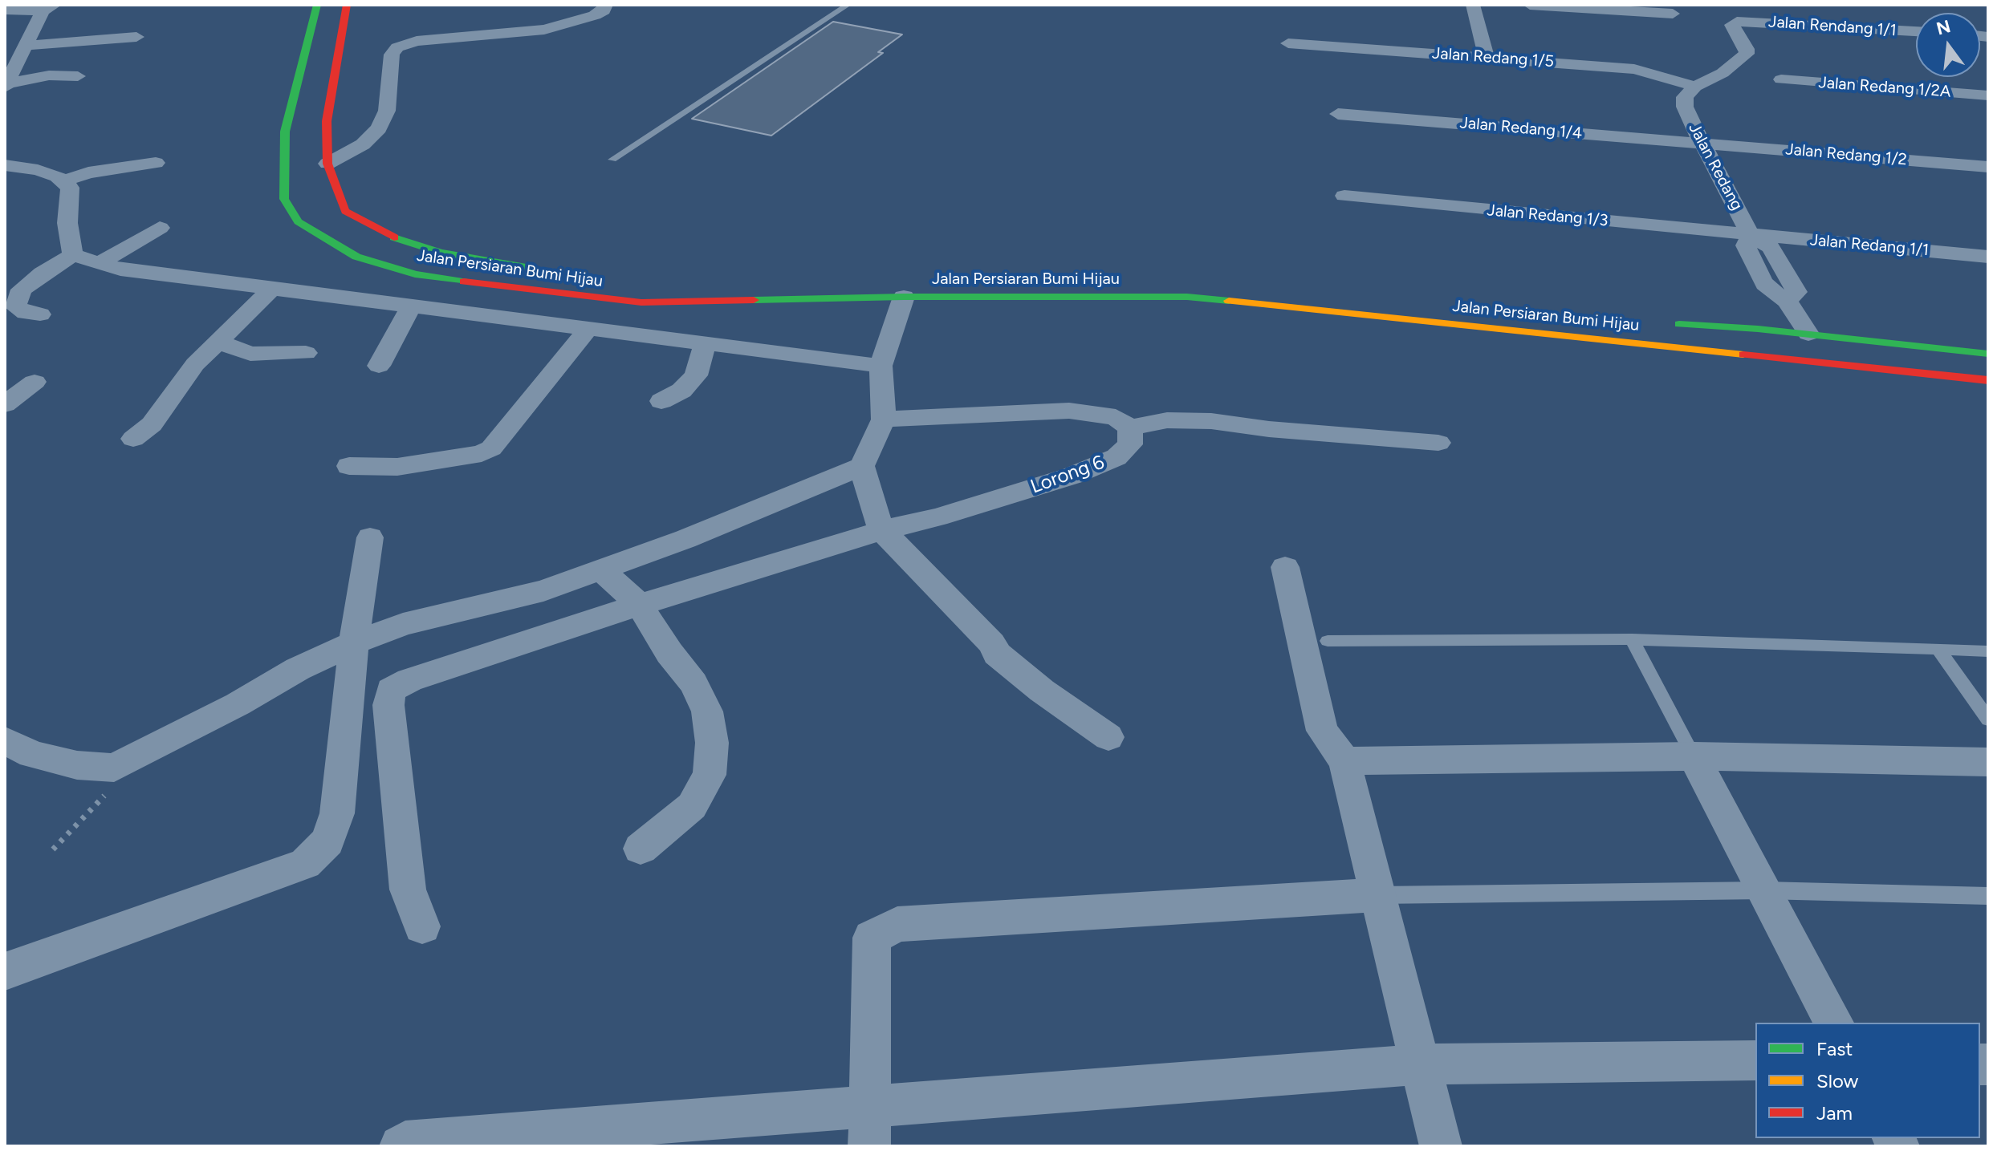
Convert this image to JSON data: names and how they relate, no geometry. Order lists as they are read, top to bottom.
{
  "streets": {
    "main road": ["Jalan Persiaran Bumi Hijau"],
    "street": [
      "Jalan Rendang 1/1",
      "Jalan Redang 1/5",
      "Jalan Redang 1/2A",
      "Jalan Redang 1/4",
      "Jalan Redang 1/2",
      "Jalan Redang",
      "Jalan Redang 1/3",
      "Jalan Redang 1/1",
      "Lorong 6"
    ]
  },
  "crossings": [
    ["Jalan Rendang 1/1", "Jalan Redang 1/5"],
    ["Jalan Rendang 1/1", "Jalan Redang"],
    ["Jalan Redang 1/5", "Jalan Redang"],
    ["Jalan Redang 1/4", "Jalan Redang 1/2"],
    ["Jalan Redang 1/4", "Jalan Redang"],
    ["Jalan Redang 1/2", "Jalan Redang"],
    ["Jalan Redang", "Jalan Redang 1/3"],
    ["Jalan Redang", "Jalan Redang 1/1"],
    ["Jalan Redang", "Jalan Persiaran Bumi Hijau"],
    ["Jalan Redang 1/3", "Jalan Redang 1/1"]
  ],
  "legend": ["Fast", "Slow", "Jam"],
  "north": "top"
}
